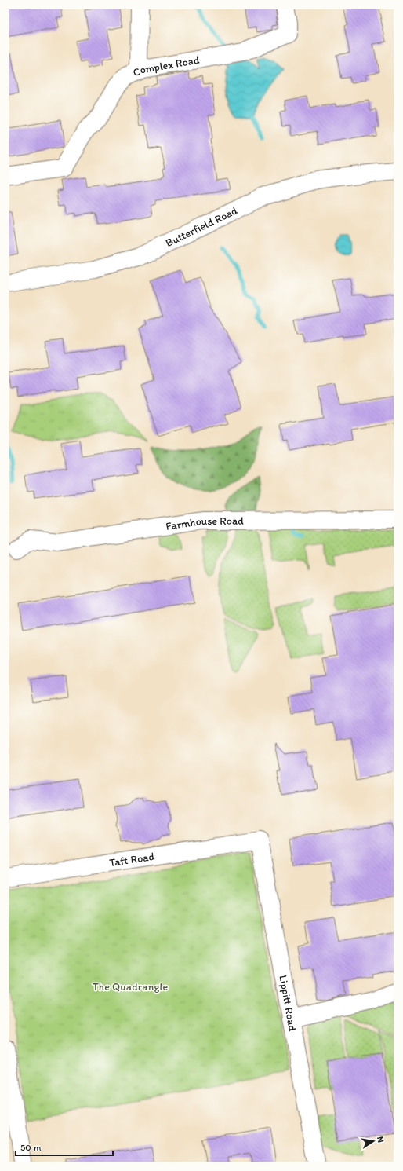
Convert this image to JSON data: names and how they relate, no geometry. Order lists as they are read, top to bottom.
{
  "streets": {
    "street": [
      "Complex Road",
      "Butterfield Road",
      "Farmhouse Road",
      "Taft Road",
      "Lippitt Road"
    ]
  },
  "crossings": [
    ["Taft Road", "Lippitt Road"]
  ],
  "parks": ["The Quadrangle"],
  "scale_bar": "50 m",
  "north": "right"
}
